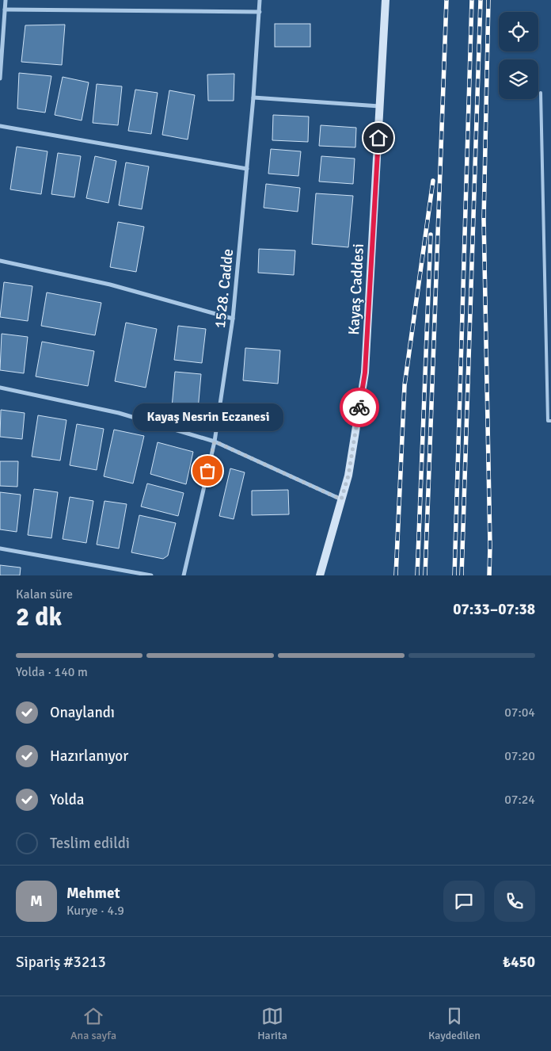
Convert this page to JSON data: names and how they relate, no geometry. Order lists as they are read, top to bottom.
{
  "streets": {
    "street": ["1528. Cadde", "Kayaş Caddesi"]
  },
  "places": ["Kayaş Nesrin Eczanesi"],
  "page": {
    "bubble": "Kayaş Nesrin Eczanesi",
    "heading": ["2 dk", "Kalan süre", "07:33–07:38"],
    "panel": [
      "Mehmet",
      "Kurye · 4.9",
      "Sipariş #3213",
      "₺450"
    ],
    "bar": "Yolda · 140 m",
    "list": [
      ["Onaylandı", "07:04"],
      ["Hazırlanıyor", "07:20"],
      ["Yolda", "07:24"],
      "Teslim edildi"
    ],
    "round": "M",
    "tabs": ["Ana sayfa", "Harita", "Kaydedilen"]
  }
}
